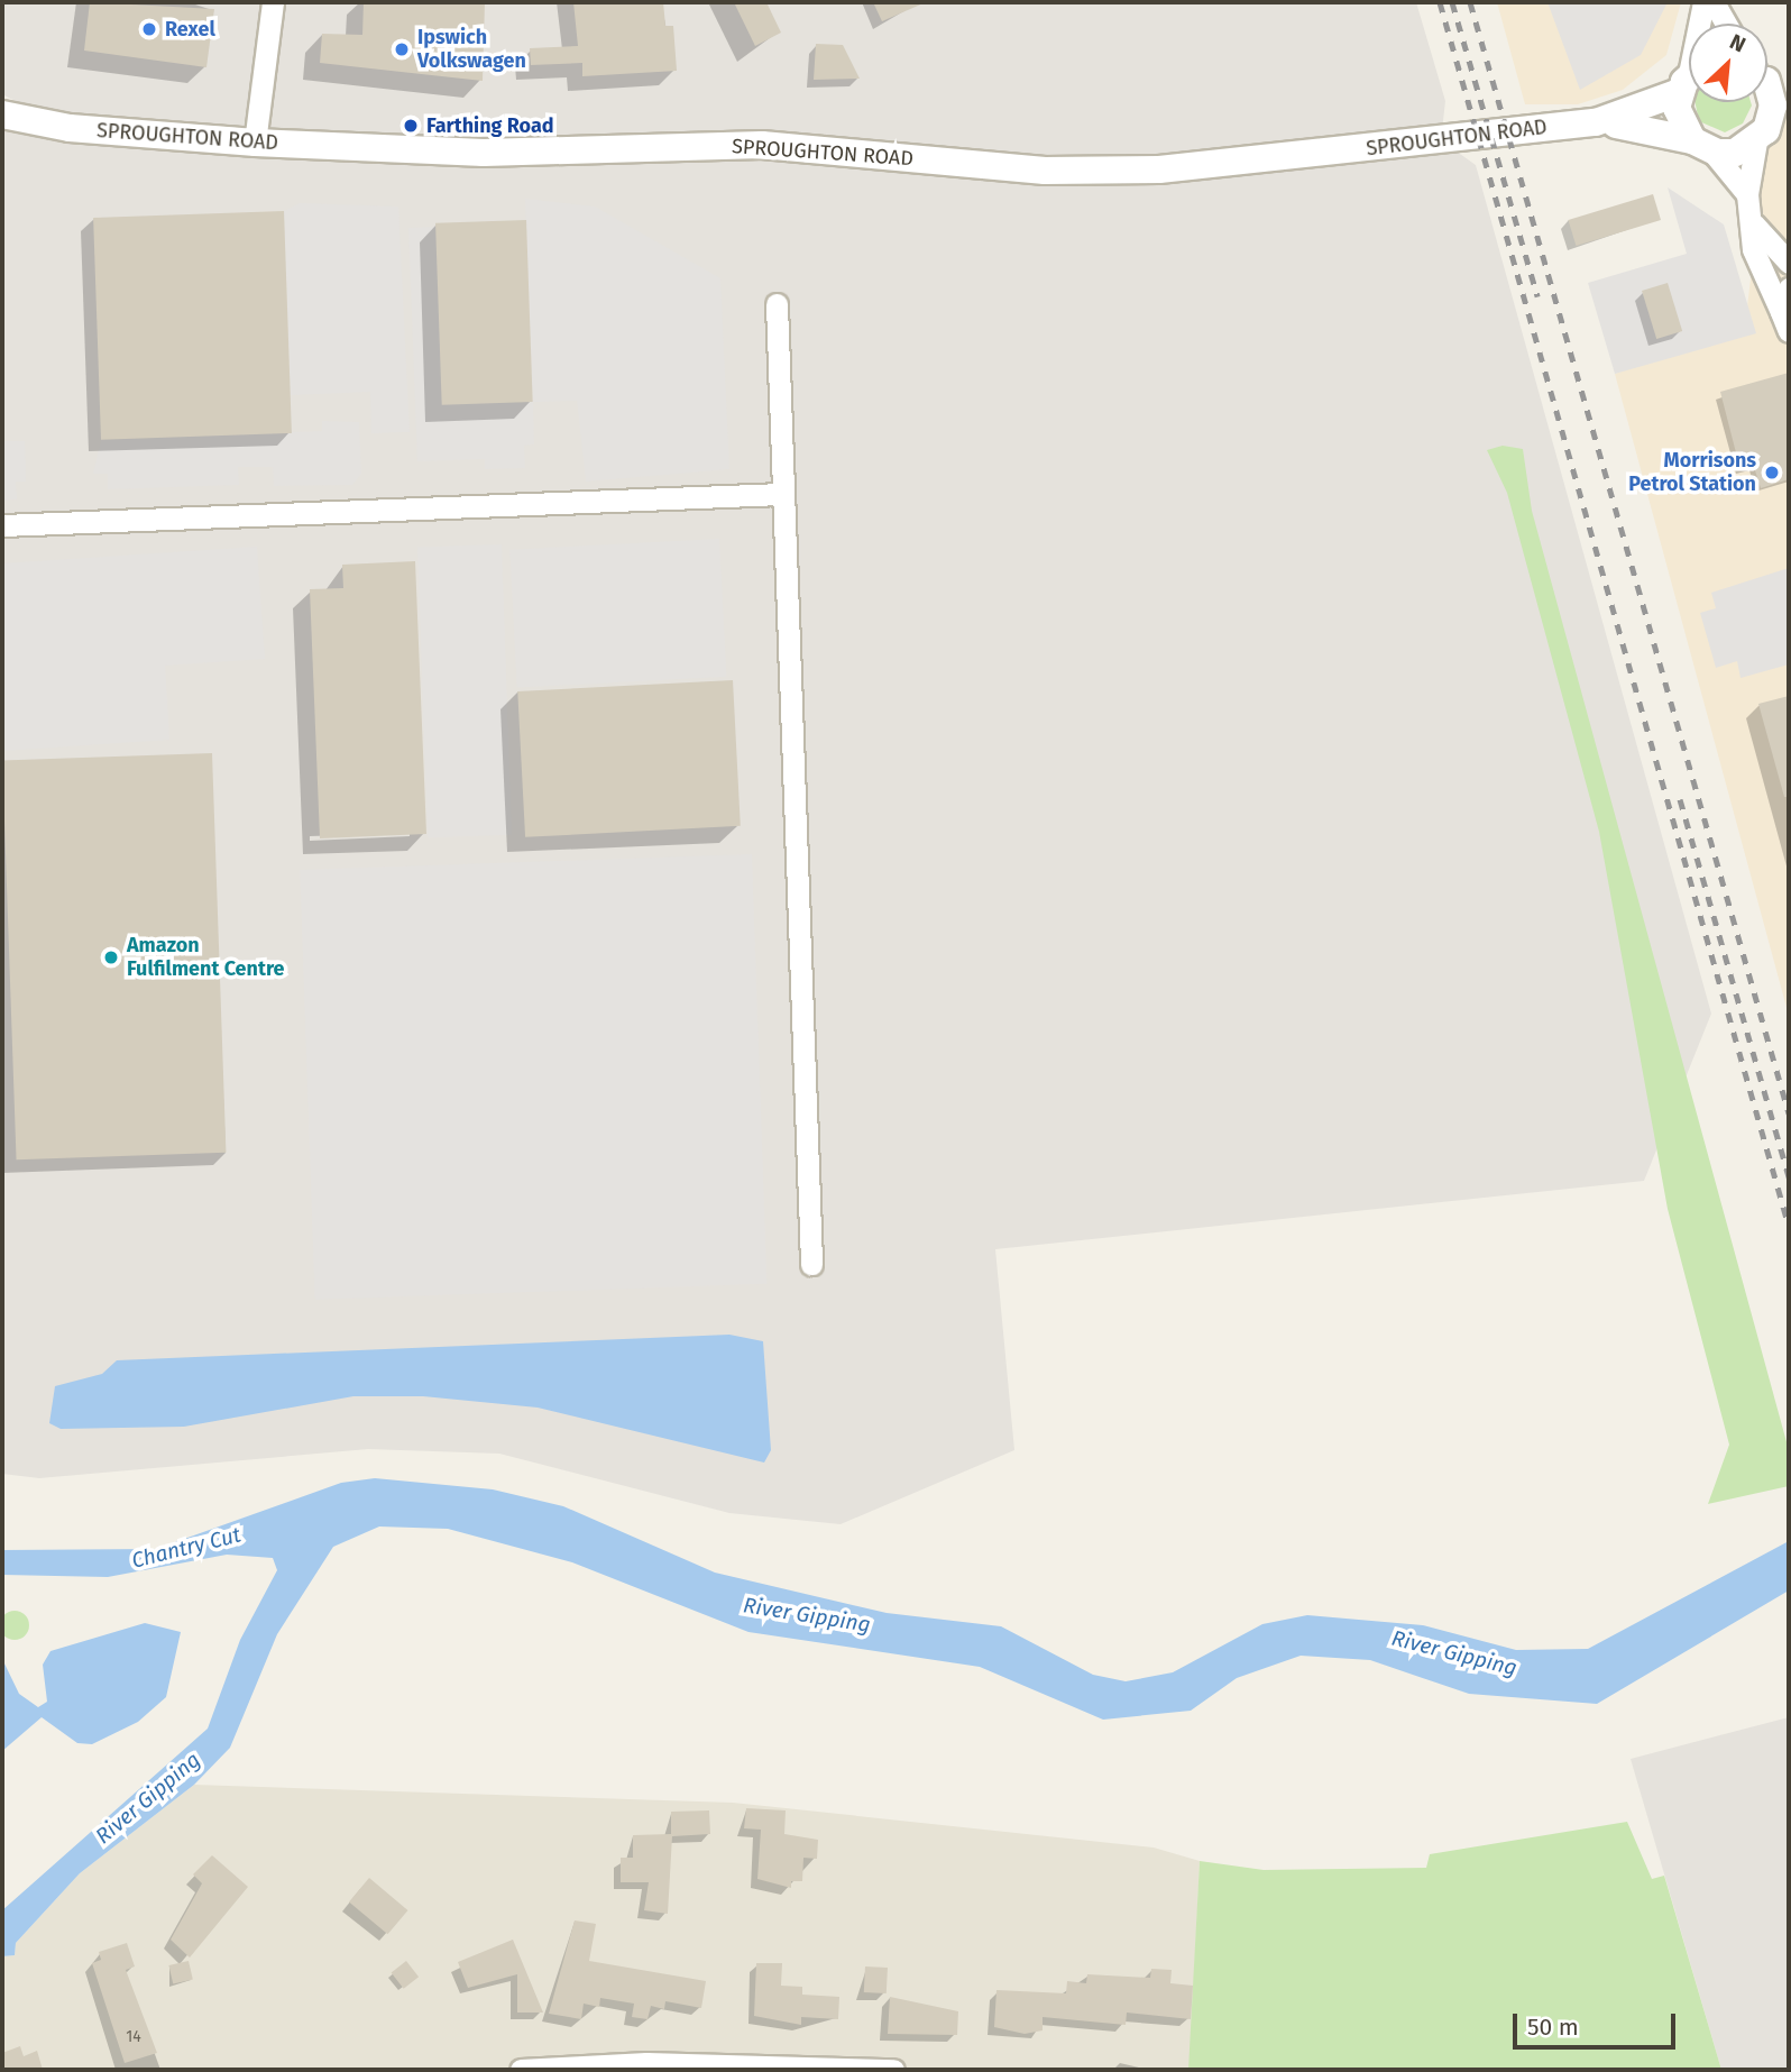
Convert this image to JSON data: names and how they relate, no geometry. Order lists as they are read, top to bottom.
{
  "streets": {
    "street": ["SPROUGHTON ROAD"]
  },
  "water": ["Chantry Cut", "River Gipping"],
  "places": [
    "Rexel",
    "Ipswich Volkswagen",
    "Farthing Road",
    "Morrisons Petrol Station",
    "Amazon Fulfilment Centre"
  ],
  "house_numbers": ["14"],
  "scale_bar": "50 m",
  "north": "top right"
}
